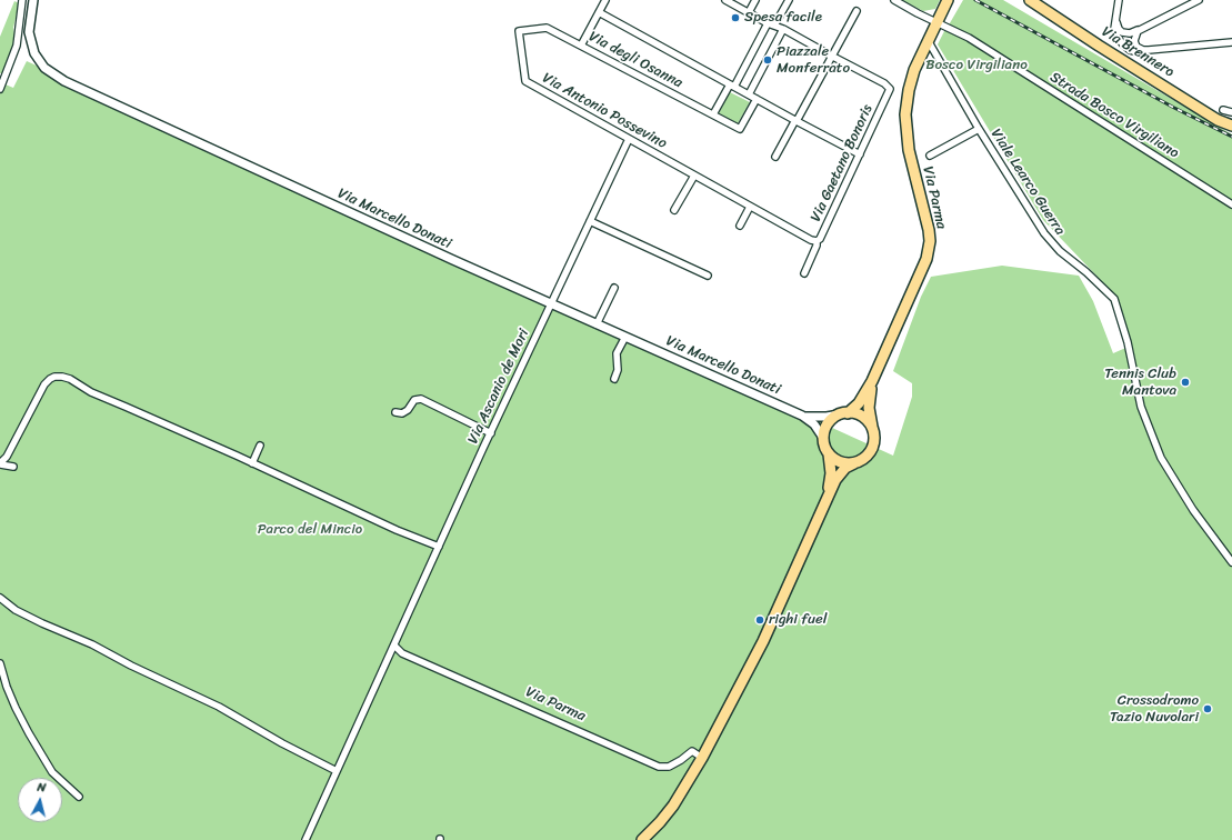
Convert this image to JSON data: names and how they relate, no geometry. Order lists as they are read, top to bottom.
{
  "streets": {
    "main road": ["Via Brennero", "Via Parma"],
    "street": [
      "Via degli Osanna",
      "Via Antonio Possevino",
      "Strada Bosco Virgiliano",
      "Via Gaetano Bonoris",
      "Viale Learco Guerra",
      "Via Marcello Donati",
      "Via Ascanio de Mori"
    ]
  },
  "crossings": [
    ["Via degli Osanna", "Via Antonio Possevino"],
    ["Via Antonio Possevino", "Via Gaetano Bonoris"],
    ["Via Antonio Possevino", "Via Ascanio de Mori"],
    ["Strada Bosco Virgiliano", "Via Parma"],
    ["Viale Learco Guerra", "Via Parma"],
    ["Via Parma", "Via Marcello Donati"],
    ["Via Parma", "Via Ascanio de Mori"],
    ["Via Marcello Donati", "Via Ascanio de Mori"]
  ],
  "parks": ["Bosco Virgiliano", "Parco del Mincio"],
  "places": [
    "Spesa facile",
    "Piazzale Monferrato",
    "Tennis Club Mantova",
    "righi fuel",
    "Crossodromo Tazio Nuvolari"
  ],
  "north": "top"
}
